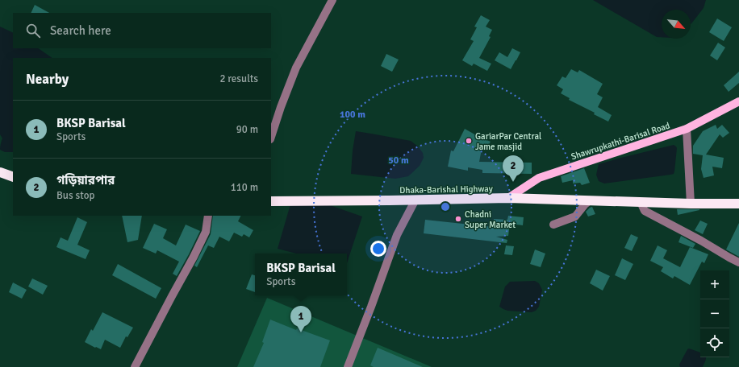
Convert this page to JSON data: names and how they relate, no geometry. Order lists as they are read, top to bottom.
{
  "streets": {
    "highway": ["Dhaka-Barishal Highway"],
    "main road": ["Shawrupkathi-Barisal Road"]
  },
  "crossings": [
    ["Shawrupkathi-Barisal Road", "Dhaka-Barishal Highway"]
  ],
  "places": ["GariarPar Central Jame masjid", "Chadni Super Market"],
  "north": "bottom right",
  "page": {
    "search": "Search here",
    "heading": ["Nearby", "2 results"],
    "list": [
      {
        "mark": "1",
        "name": "BKSP Barisal",
        "note": "Sports",
        "value": "90 m"
      },
      {
        "mark": "2",
        "name": "গড়িয়ারপার",
        "note": "Bus stop",
        "value": "110 m"
      }
    ],
    "pins": ["2", "1"],
    "popup": ["BKSP Barisal", "Sports"],
    "map_buttons": ["+", "−"]
  },
  "rings": ["100 m", "50 m"]
}
